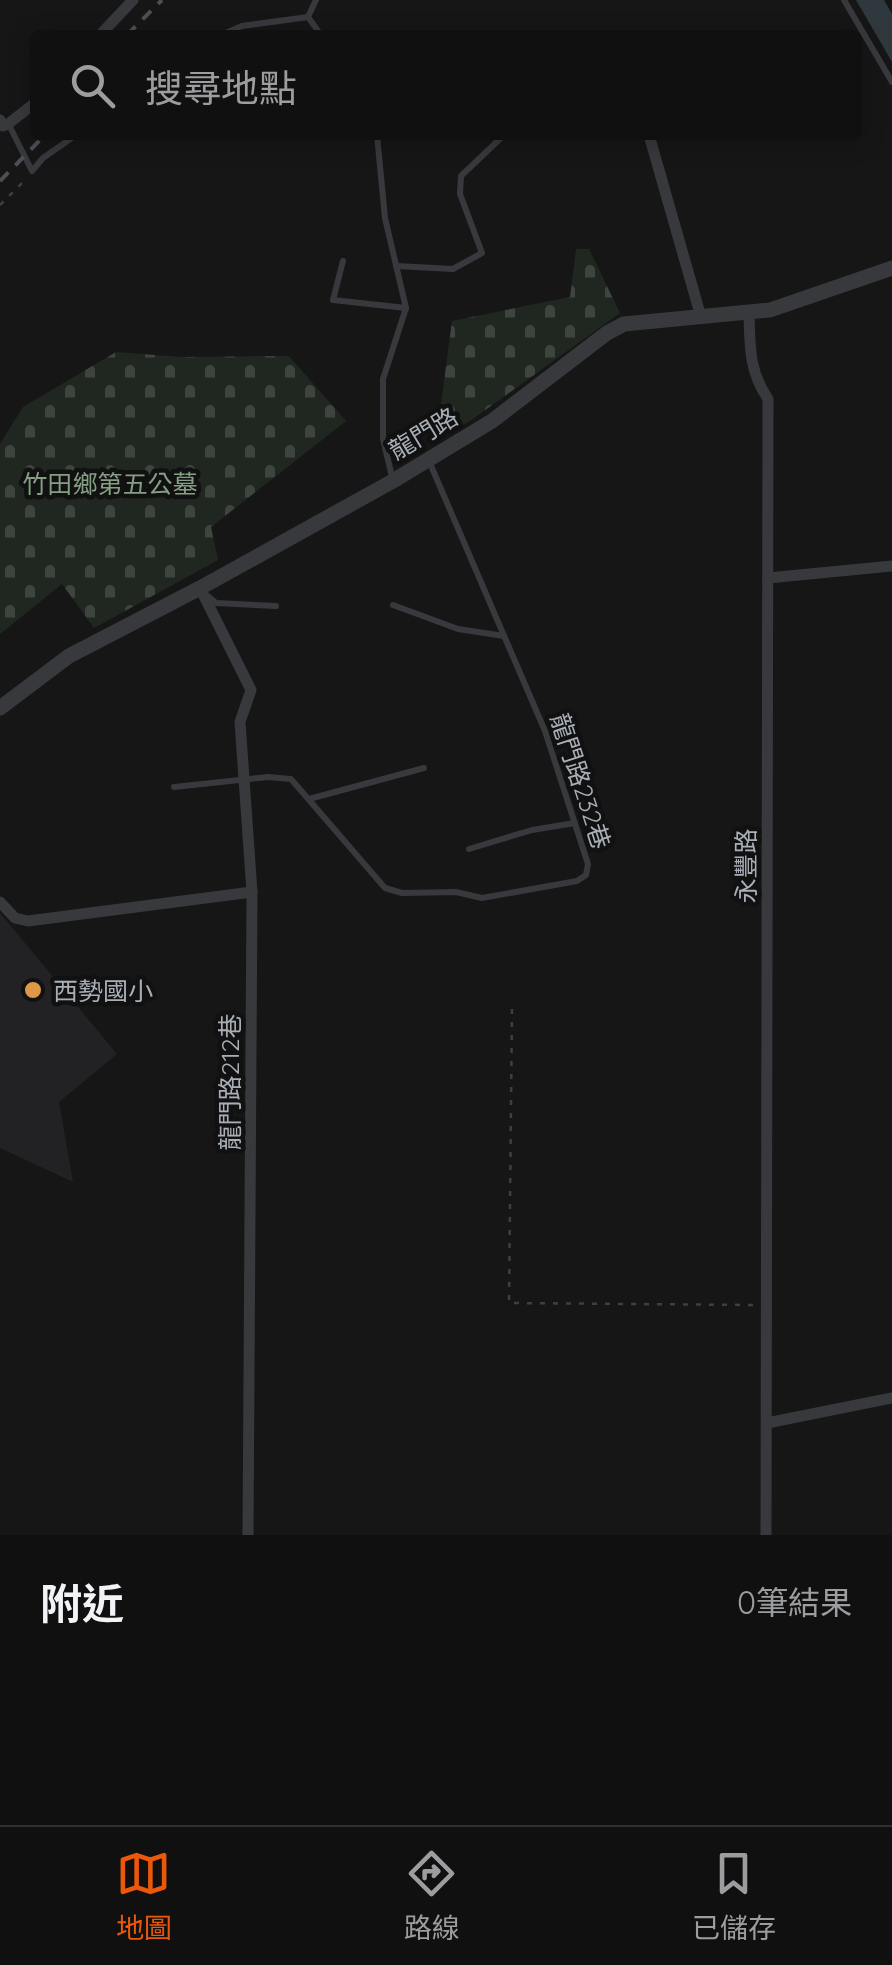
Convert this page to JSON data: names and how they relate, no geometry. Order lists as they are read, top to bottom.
{
  "streets": {
    "street": ["龍門路", "永豐路", "龍門路212巷"],
    "lane": ["龍門路232巷"]
  },
  "crossings": [
    ["龍門路", "龍門路232巷"],
    ["龍門路", "永豐路"],
    ["龍門路", "龍門路212巷"]
  ],
  "parks": ["竹田鄉第五公墓"],
  "places": ["西勢國小"],
  "page": {
    "search": "搜尋地點",
    "heading": ["附近", "0筆結果"],
    "nav": ["地圖", "路線", "已儲存"]
  }
}
